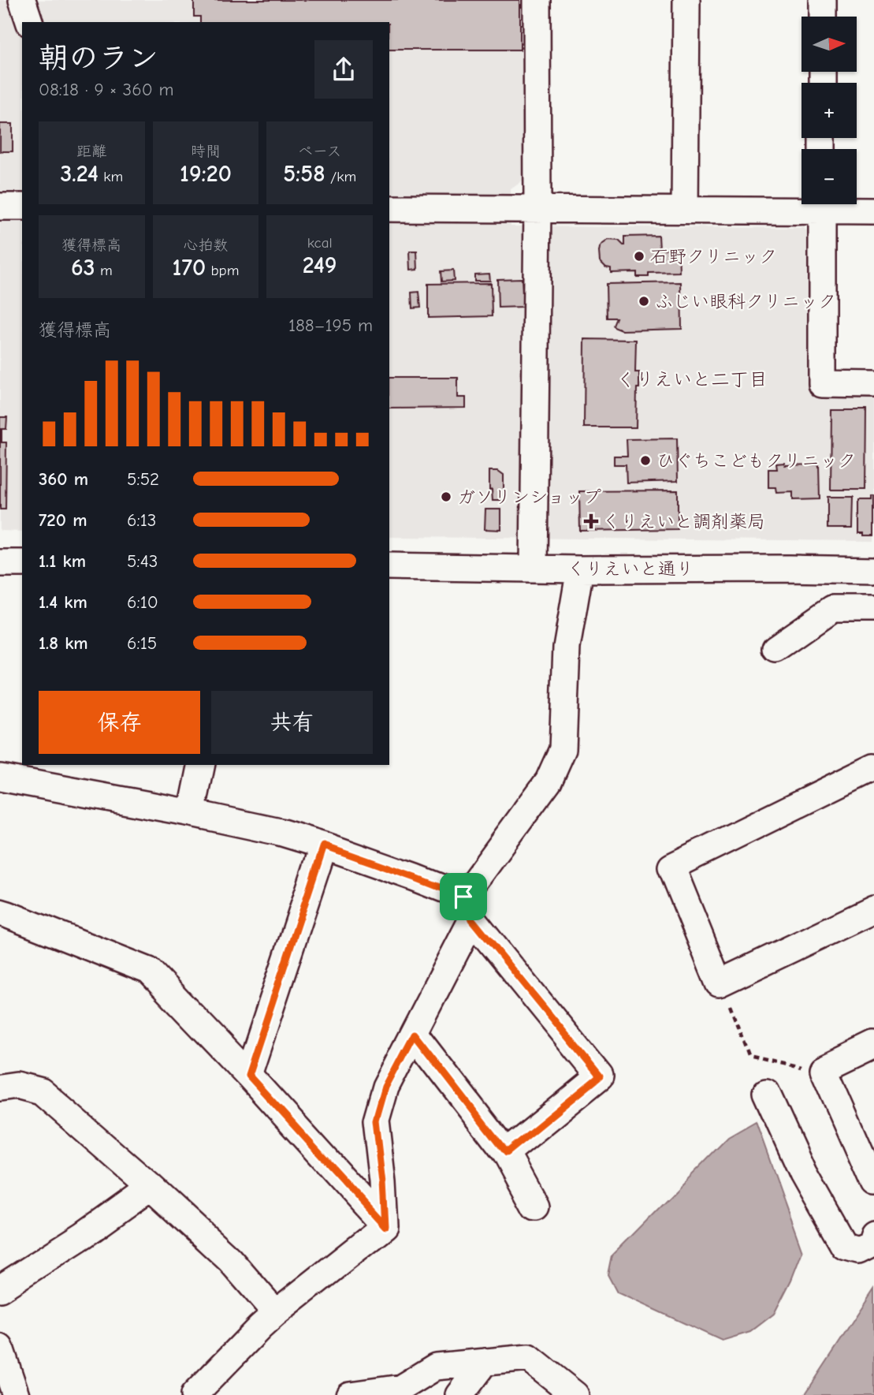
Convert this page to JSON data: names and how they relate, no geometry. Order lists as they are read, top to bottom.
{
  "streets": {
    "street": ["くりえいと通り"]
  },
  "districts": ["くりえいと二丁目"],
  "places": {
    "other": [
      "石野クリニック",
      "ふじい眼科クリニック",
      "ひぐちこどもクリニック",
      "ガソリンショップ"
    ],
    "health": ["くりえいと調剤薬局"]
  },
  "north": "right",
  "page": {
    "map_buttons": ["+", "−"],
    "heading": ["朝のラン", "08:18 · 9 × 360 m"],
    "stats": [
      ["距離", "3.24 km"],
      ["時間", "19:20"],
      ["ペース", "5:58 /km"],
      ["獲得標高", "63 m"],
      ["心拍数", "170 bpm"],
      ["kcal", "249"]
    ],
    "chart": ["獲得標高", "188–195 m"],
    "list": [
      {
        "name": "360 m",
        "note": "5:52"
      },
      {
        "name": "720 m",
        "note": "6:13"
      },
      {
        "name": "1.1 km",
        "note": "5:43"
      },
      {
        "name": "1.4 km",
        "note": "6:10"
      },
      {
        "name": "1.8 km",
        "note": "6:15"
      }
    ],
    "buttons": ["保存", "共有"]
  }
}
